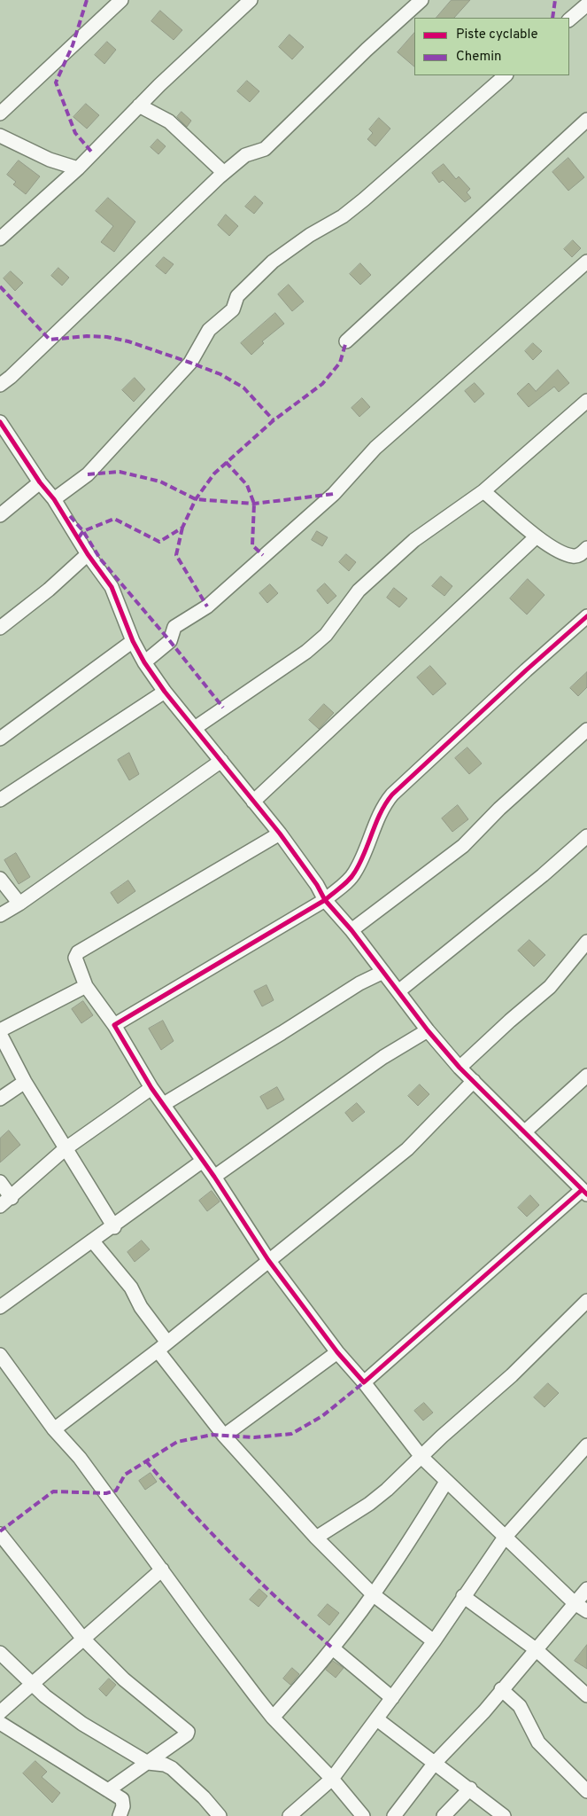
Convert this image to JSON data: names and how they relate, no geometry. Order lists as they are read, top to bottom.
{
  "legend": ["Piste cyclable", "Chemin"]
}
